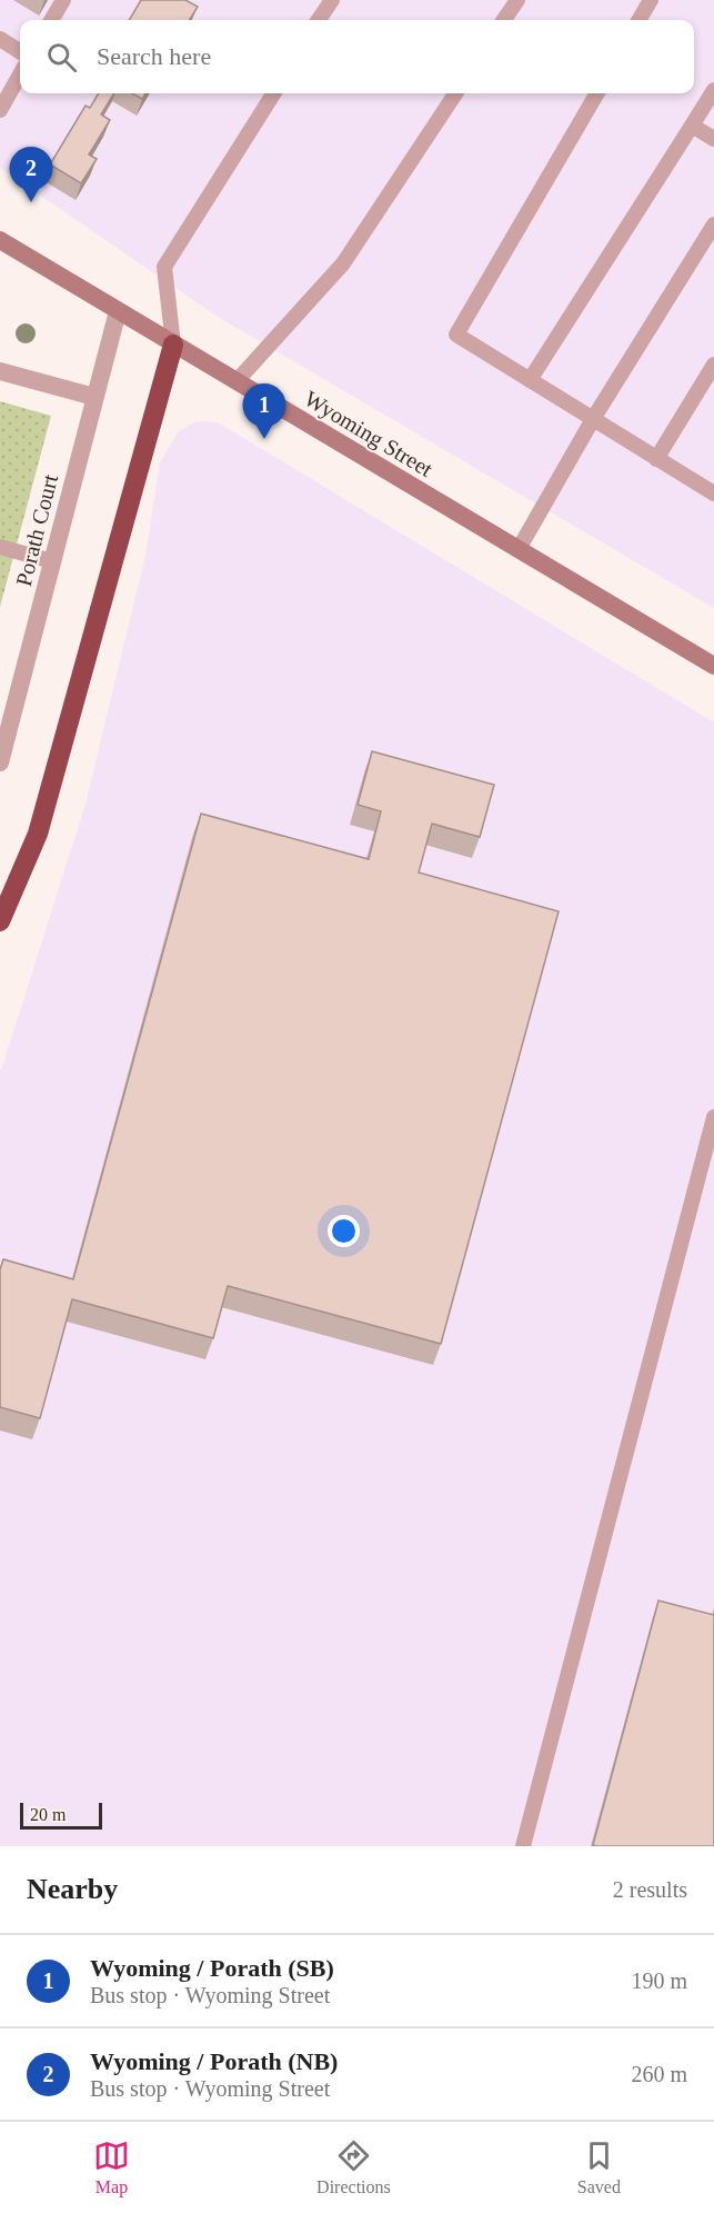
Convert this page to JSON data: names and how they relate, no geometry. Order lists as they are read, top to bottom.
{
  "streets": {
    "main road": ["Wyoming Street"],
    "street": ["Porath Court"]
  },
  "crossings": [
    ["Wyoming Street", "Porath Court"]
  ],
  "scale_bar": "20 m",
  "page": {
    "search": "Search here",
    "pins": ["2", "1"],
    "scale": "20 m",
    "heading": ["Nearby", "2 results"],
    "list": [
      {
        "mark": "1",
        "name": "Wyoming / Porath (SB)",
        "note": "Bus stop · Wyoming Street",
        "value": "190 m"
      },
      {
        "mark": "2",
        "name": "Wyoming / Porath (NB)",
        "note": "Bus stop · Wyoming Street",
        "value": "260 m"
      }
    ],
    "nav": ["Map", "Directions", "Saved"]
  }
}
